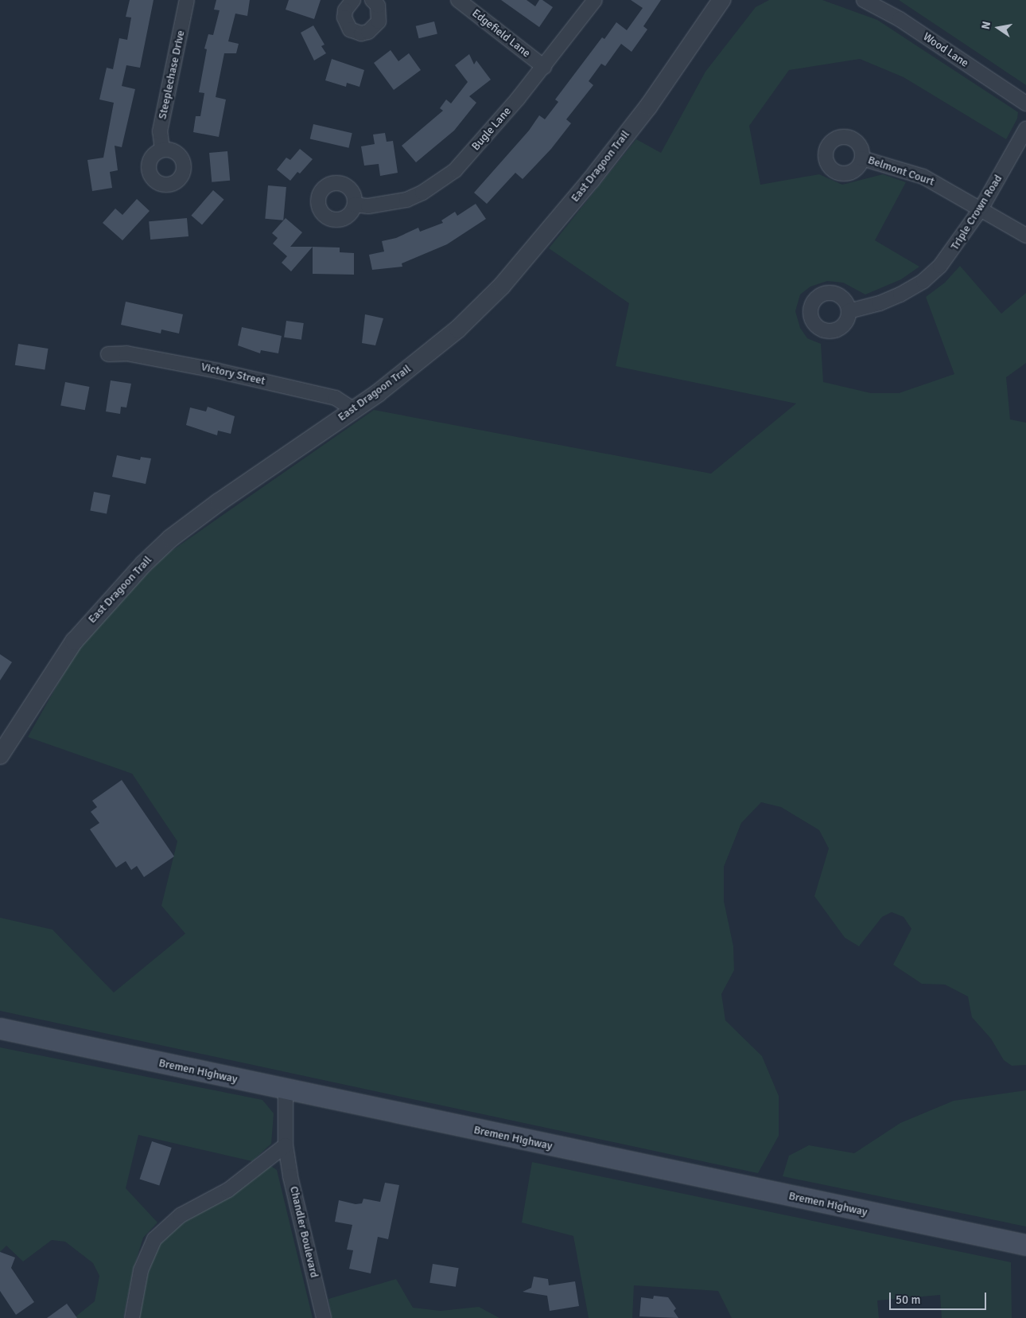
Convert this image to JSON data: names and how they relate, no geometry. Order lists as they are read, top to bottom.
{
  "streets": {
    "main road": ["Bremen Highway"],
    "street": [
      "Edgefield Lane",
      "Wood Lane",
      "Steeplechase Drive",
      "Bugle Lane",
      "East Dragoon Trail",
      "Belmont Court",
      "Triple Crown Road",
      "Victory Street",
      "Chandler Boulevard"
    ]
  },
  "crossings": [
    ["Edgefield Lane", "Bugle Lane"],
    ["East Dragoon Trail", "Victory Street"],
    ["Belmont Court", "Triple Crown Road"],
    ["Bremen Highway", "Chandler Boulevard"]
  ],
  "scale_bar": "50 m",
  "north": "left"
}
